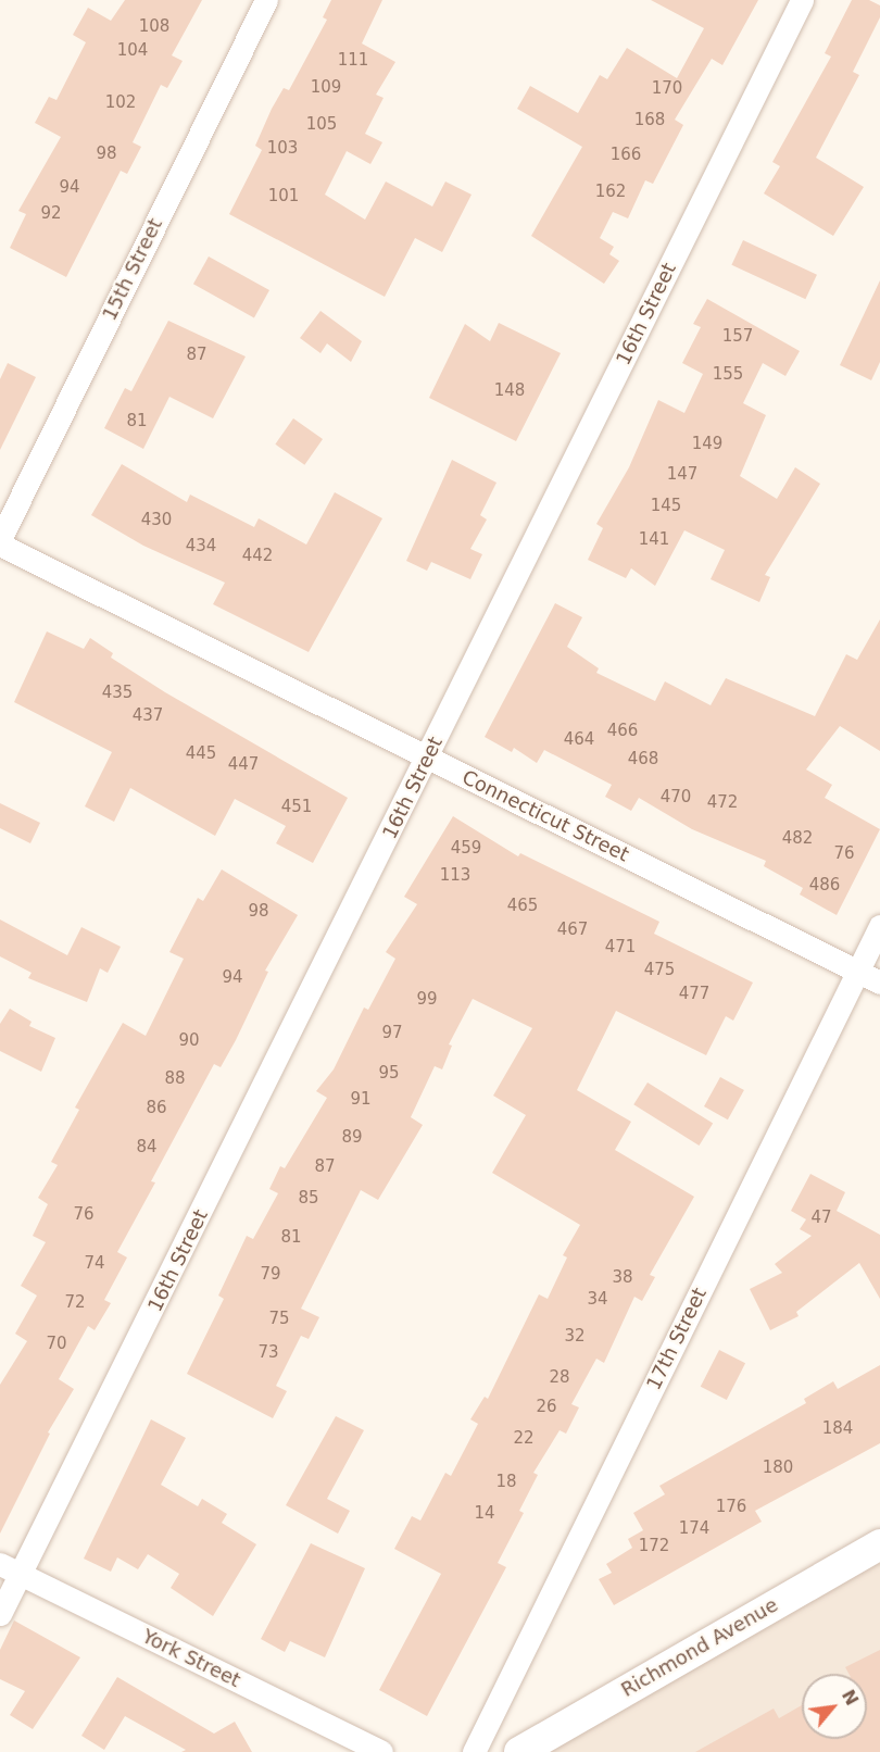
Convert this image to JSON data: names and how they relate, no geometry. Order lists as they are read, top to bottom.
{
  "streets": {
    "street": [
      "15th Street",
      "16th Street",
      "Connecticut Street",
      "17th Street",
      "Richmond Avenue",
      "York Street"
    ]
  },
  "crossings": [
    ["16th Street", "Connecticut Street"],
    ["16th Street", "York Street"],
    ["Connecticut Street", "17th Street"]
  ],
  "house_numbers": [
    "108",
    "104",
    "111",
    "109",
    "170",
    "102",
    "168",
    "105",
    "103",
    "98",
    "166",
    "94",
    "162",
    "101",
    "92",
    "157",
    "87",
    "155",
    "148",
    "81",
    "149",
    "147",
    "145",
    "430",
    "141",
    "434",
    "442",
    "435",
    "437",
    "466",
    "464",
    "445",
    "468",
    "447",
    "470",
    "472",
    "451",
    "482",
    "459",
    "76",
    "113",
    "486",
    "465",
    "98",
    "467",
    "471",
    "475",
    "94",
    "477",
    "99",
    "97",
    "90",
    "95",
    "88",
    "91",
    "86",
    "89",
    "84",
    "87",
    "85",
    "76",
    "47",
    "81",
    "74",
    "79",
    "38",
    "34",
    "72",
    "75",
    "32",
    "70",
    "73",
    "28",
    "26",
    "184",
    "22",
    "180",
    "18",
    "176",
    "14",
    "174",
    "172"
  ],
  "north": "top right"
}
